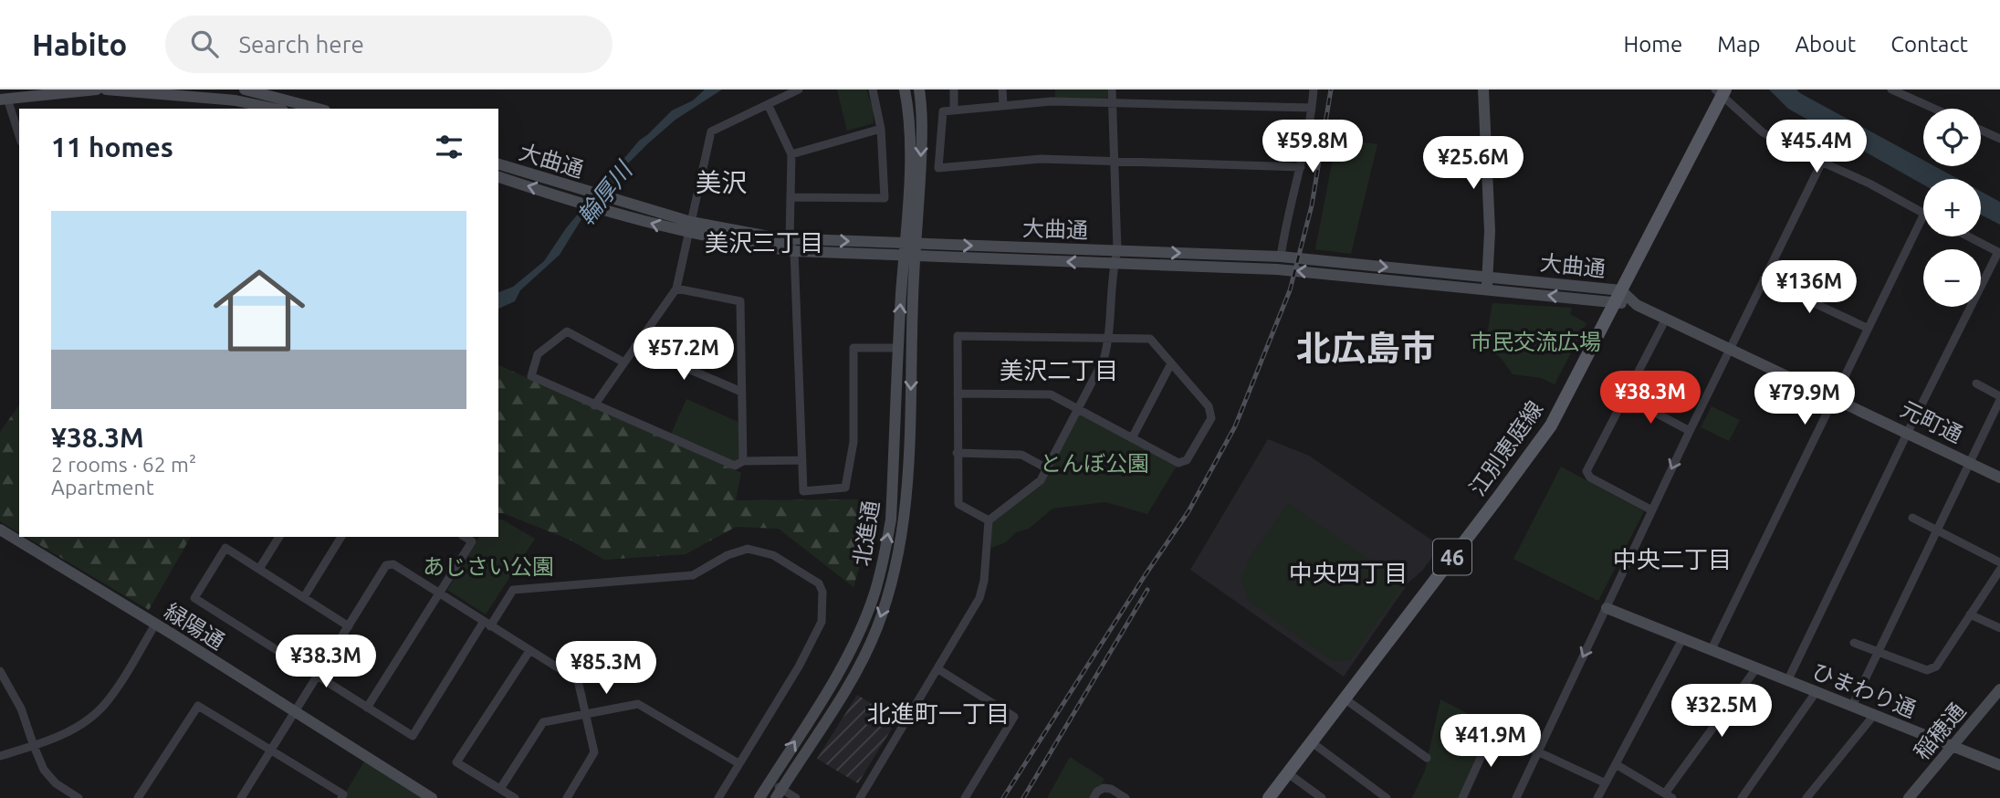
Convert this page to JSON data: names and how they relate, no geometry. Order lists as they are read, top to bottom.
{
  "streets": {
    "main road": ["江別恵庭線", "46"],
    "street": [
      "大曲通",
      "元町通",
      "北進通",
      "緑陽通",
      "ひまわり通",
      "稲穂通"
    ]
  },
  "crossings": [
    ["大曲通", "元町通"],
    ["大曲通", "江別恵庭線"],
    ["大曲通", "北進通"],
    ["ひまわり通", "稲穂通"]
  ],
  "districts": [
    "美沢",
    "美沢三丁目",
    "北広島市",
    "美沢二丁目",
    "中央二丁目",
    "中央四丁目",
    "北進町一丁目"
  ],
  "water": ["輪厚川"],
  "parks": ["市民交流広場", "とんぼ公園", "あじさい公園"],
  "page": {
    "header": "Habito",
    "search": "Search here",
    "nav": [
      "Home",
      "Map",
      "About",
      "Contact"
    ],
    "map_buttons": ["+", "−"],
    "heading": "11 homes",
    "price": [
      "¥59.8M",
      "¥45.4M",
      "¥25.6M",
      "¥136M",
      "¥57.2M",
      "¥38.3M",
      "¥79.9M",
      "¥38.3M",
      "¥85.3M",
      "¥32.5M",
      "¥41.9M"
    ],
    "list": [
      {
        "name": "¥38.3M",
        "note": "2 rooms · 62 m² · Apartment"
      }
    ]
  }
}
